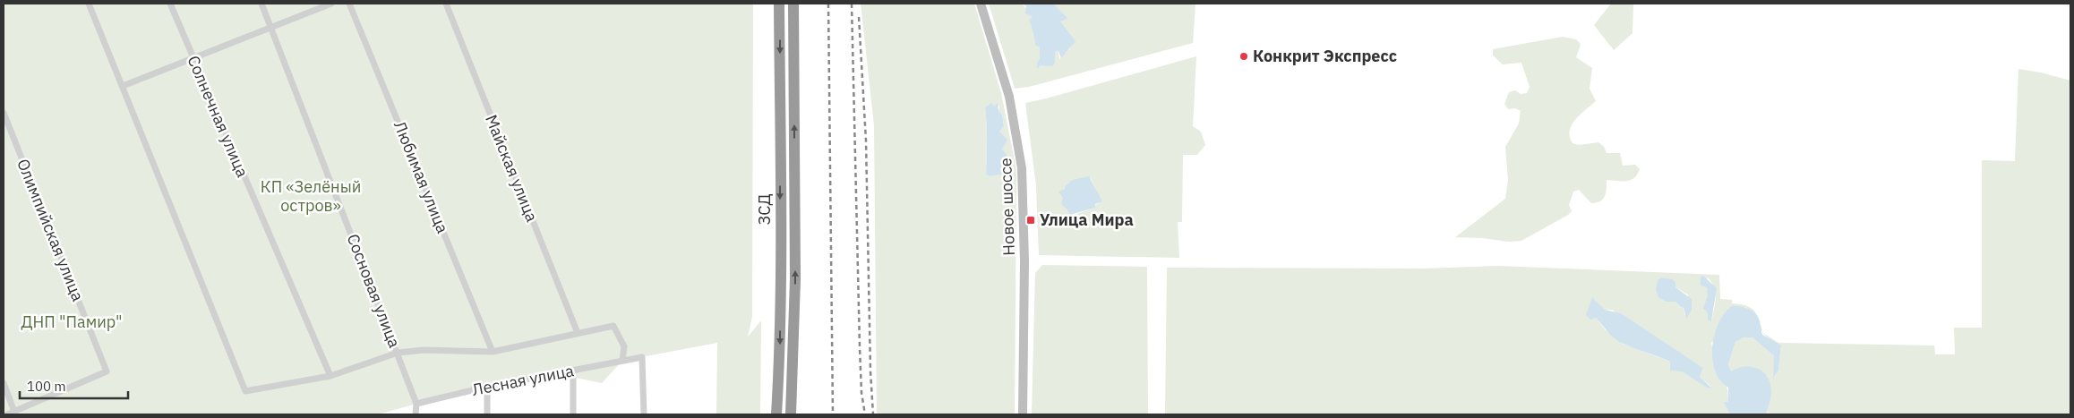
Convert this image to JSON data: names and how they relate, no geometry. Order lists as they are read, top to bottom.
{
  "streets": {
    "highway": ["ЗСД"],
    "main road": ["Новое шоссе"],
    "street": [
      "Солнечная улица",
      "Майская улица",
      "Любимая улица",
      "Олимпийская улица",
      "Сосновая улица",
      "Лесная улица"
    ]
  },
  "crossings": [
    ["Сосновая улица", "Лесная улица"]
  ],
  "parks": ["КП «Зелёный остров»", "ДНП \"Памир\""],
  "places": {
    "other": ["Конкрит Экспресс"],
    "transit": ["Улица Мира"]
  },
  "scale_bar": "100 m"
}
